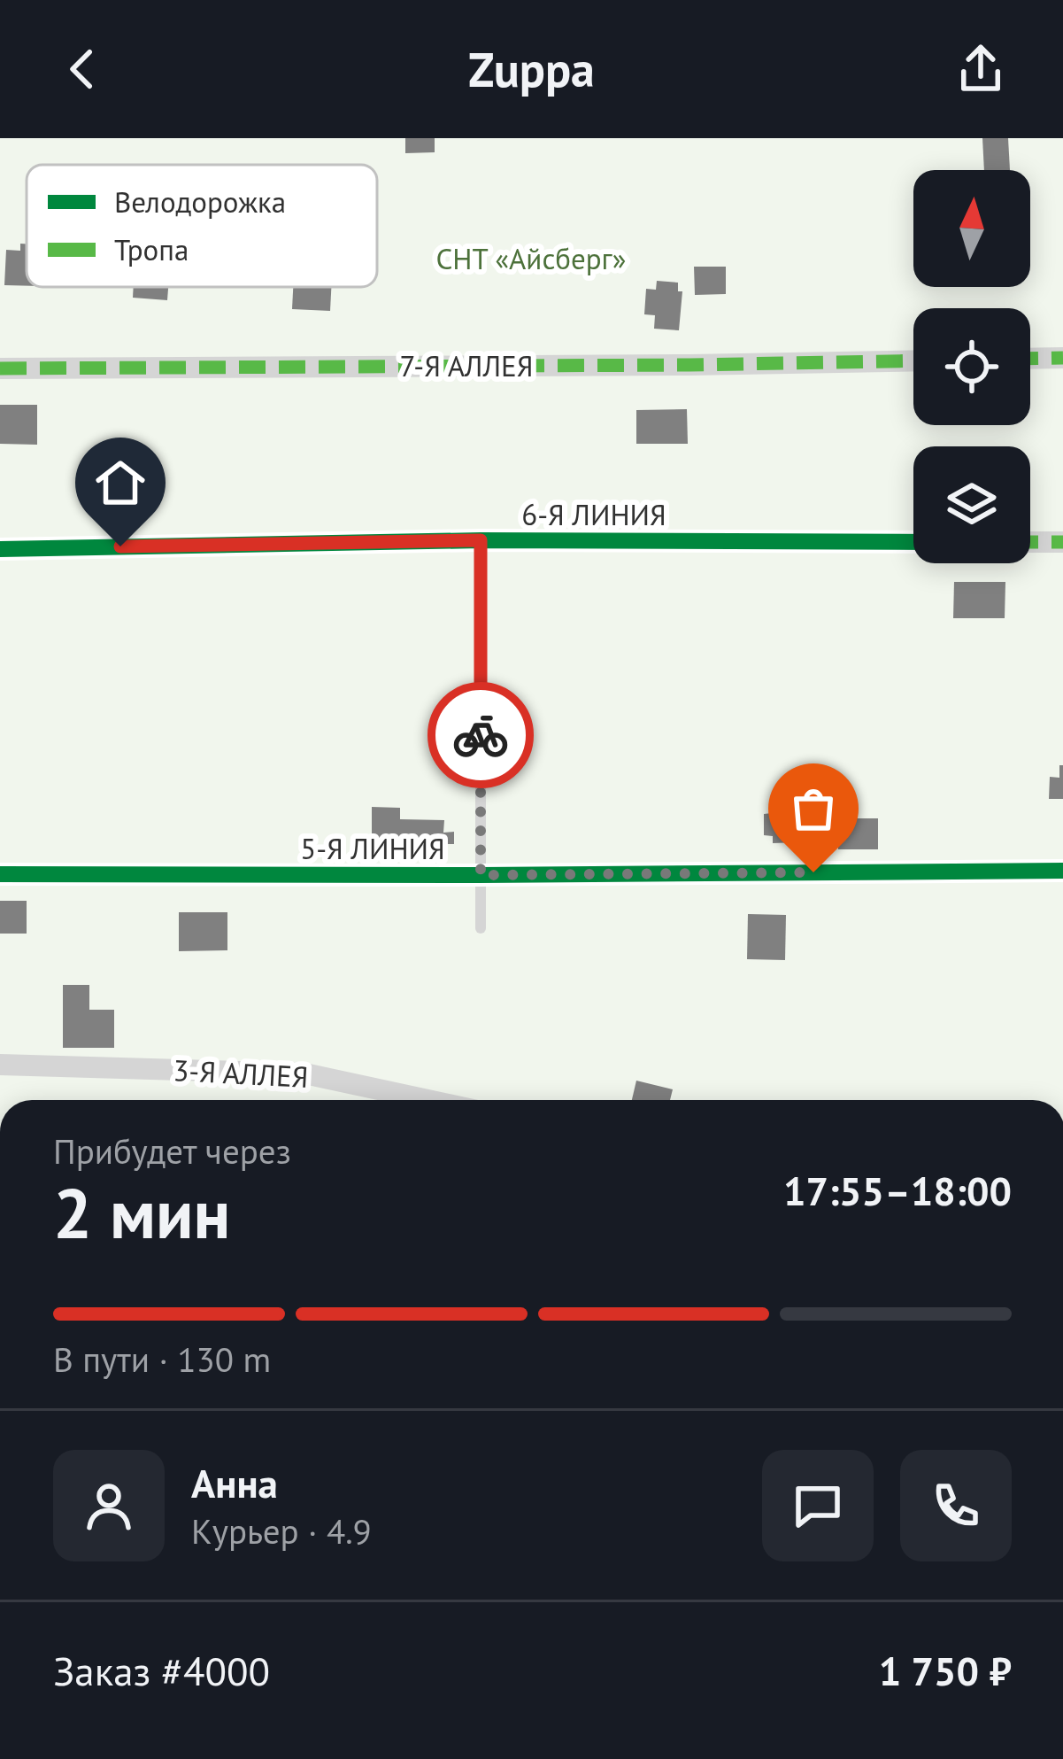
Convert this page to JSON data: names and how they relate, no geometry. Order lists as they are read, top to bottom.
{
  "streets": {
    "street": [
      "7-Я АЛЛЕЯ",
      "6-Я ЛИНИЯ",
      "5-Я ЛИНИЯ",
      "3-Я АЛЛЕЯ"
    ]
  },
  "parks": ["СНТ «Айсберг»"],
  "legend": ["Велодорожка", "Тропа"],
  "north": "top",
  "page": {
    "header": "Zuppa",
    "heading": ["2 мин", "Прибудет через", "17:55–18:00"],
    "panel": [
      "Анна",
      "Курьер · 4.9",
      "Заказ #4000",
      "1 750 ₽"
    ],
    "bar": "В пути · 130 m"
  }
}
